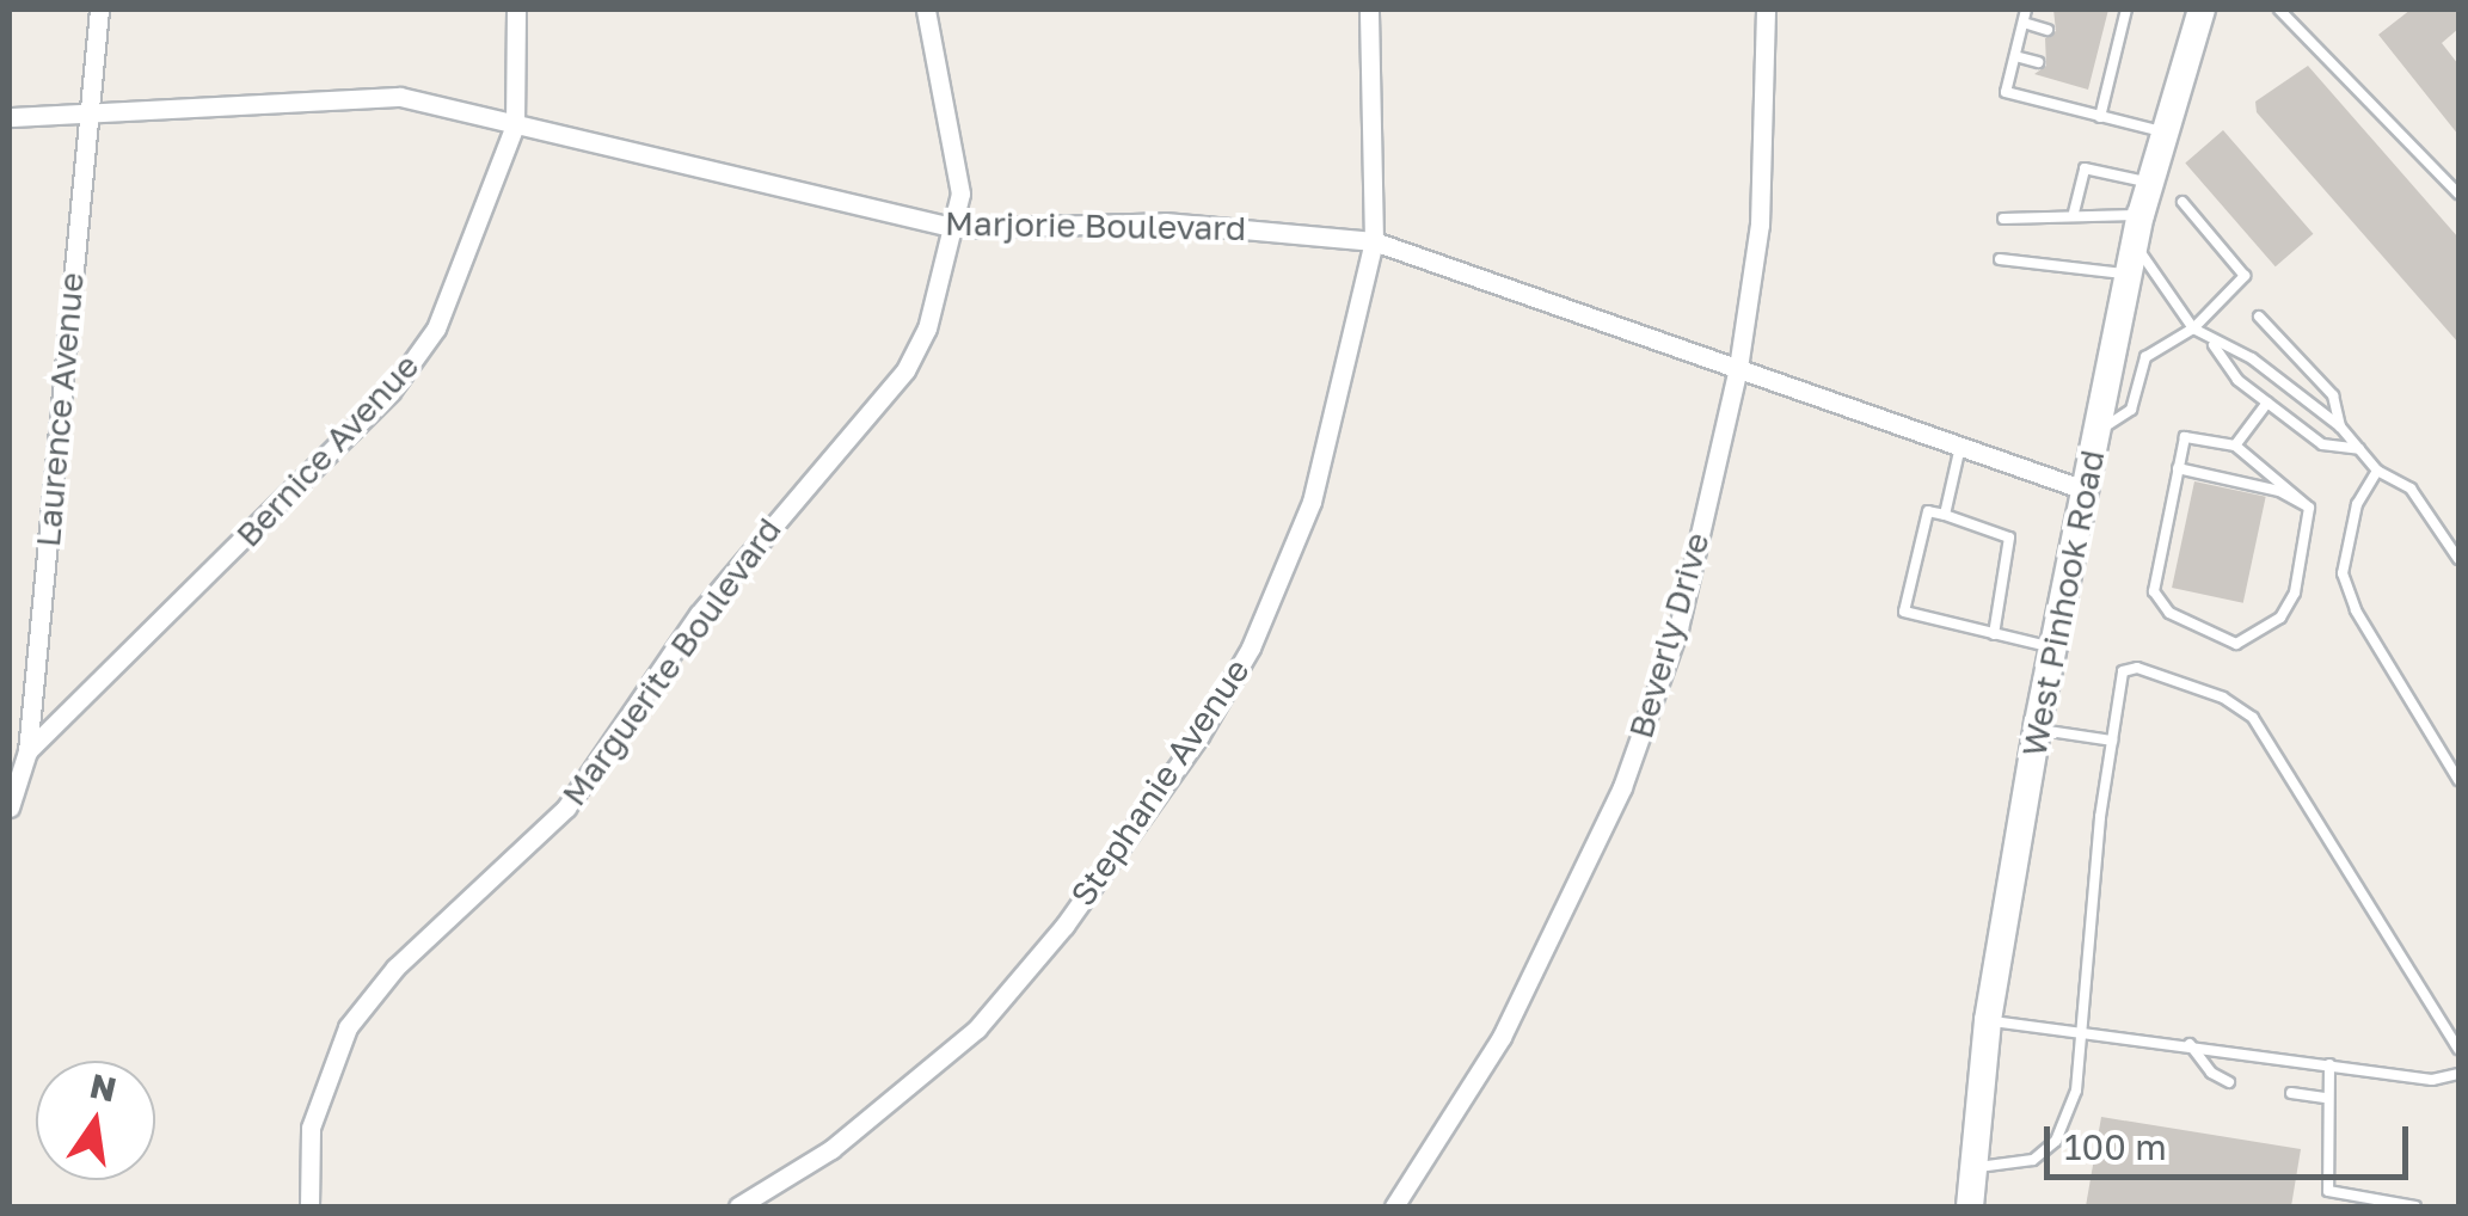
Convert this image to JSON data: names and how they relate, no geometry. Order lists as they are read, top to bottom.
{
  "streets": {
    "main road": ["West Pinhook Road"],
    "street": [
      "Marjorie Boulevard",
      "Laurence Avenue",
      "Bernice Avenue",
      "Beverly Drive",
      "Marguerite Boulevard",
      "Stephanie Avenue"
    ]
  },
  "crossings": [
    ["Marjorie Boulevard", "Laurence Avenue"],
    ["Marjorie Boulevard", "Bernice Avenue"],
    ["Marjorie Boulevard", "West Pinhook Road"],
    ["Marjorie Boulevard", "Beverly Drive"],
    ["Marjorie Boulevard", "Marguerite Boulevard"],
    ["Marjorie Boulevard", "Stephanie Avenue"],
    ["Laurence Avenue", "Bernice Avenue"]
  ],
  "scale_bar": "100 m",
  "north": "top"
}
